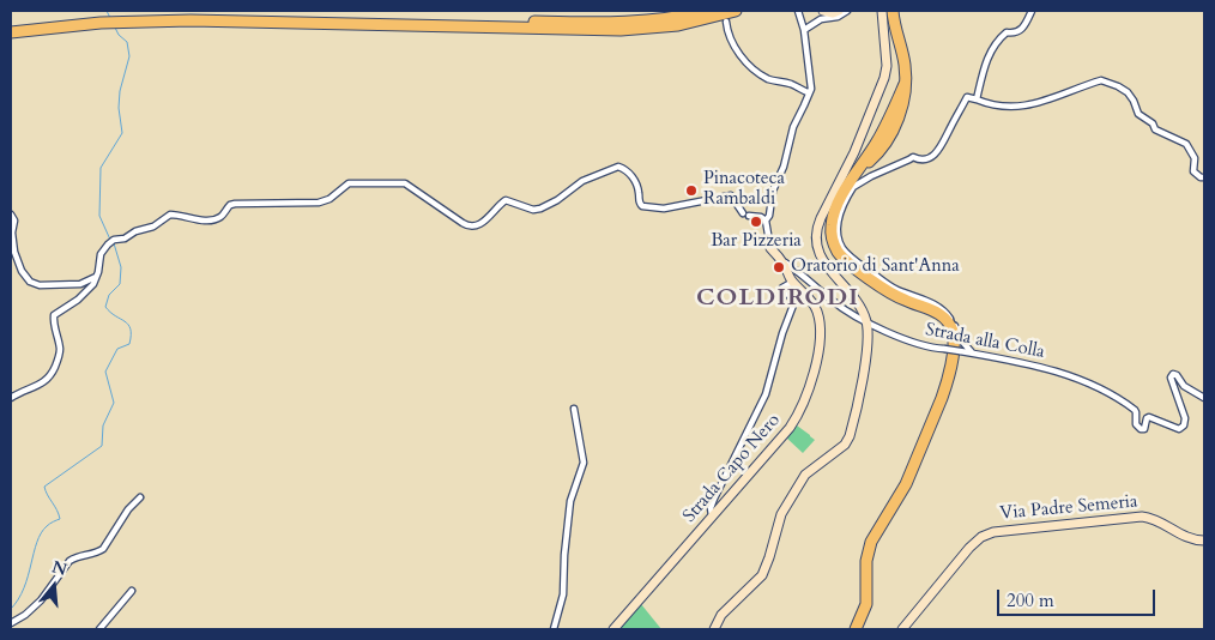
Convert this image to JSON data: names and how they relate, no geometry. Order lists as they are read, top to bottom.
{
  "streets": {
    "main road": ["Strada Capo Nero", "Via Padre Semeria"],
    "street": ["Strada alla Colla"]
  },
  "crossings": [
    ["Strada alla Colla", "Strada Capo Nero"]
  ],
  "districts": ["COLDIRODI"],
  "places": ["Pinacoteca Rambaldi", "Bar Pizzeria", "Oratorio di Sant'Anna"],
  "scale_bar": "200 m",
  "north": "top"
}
